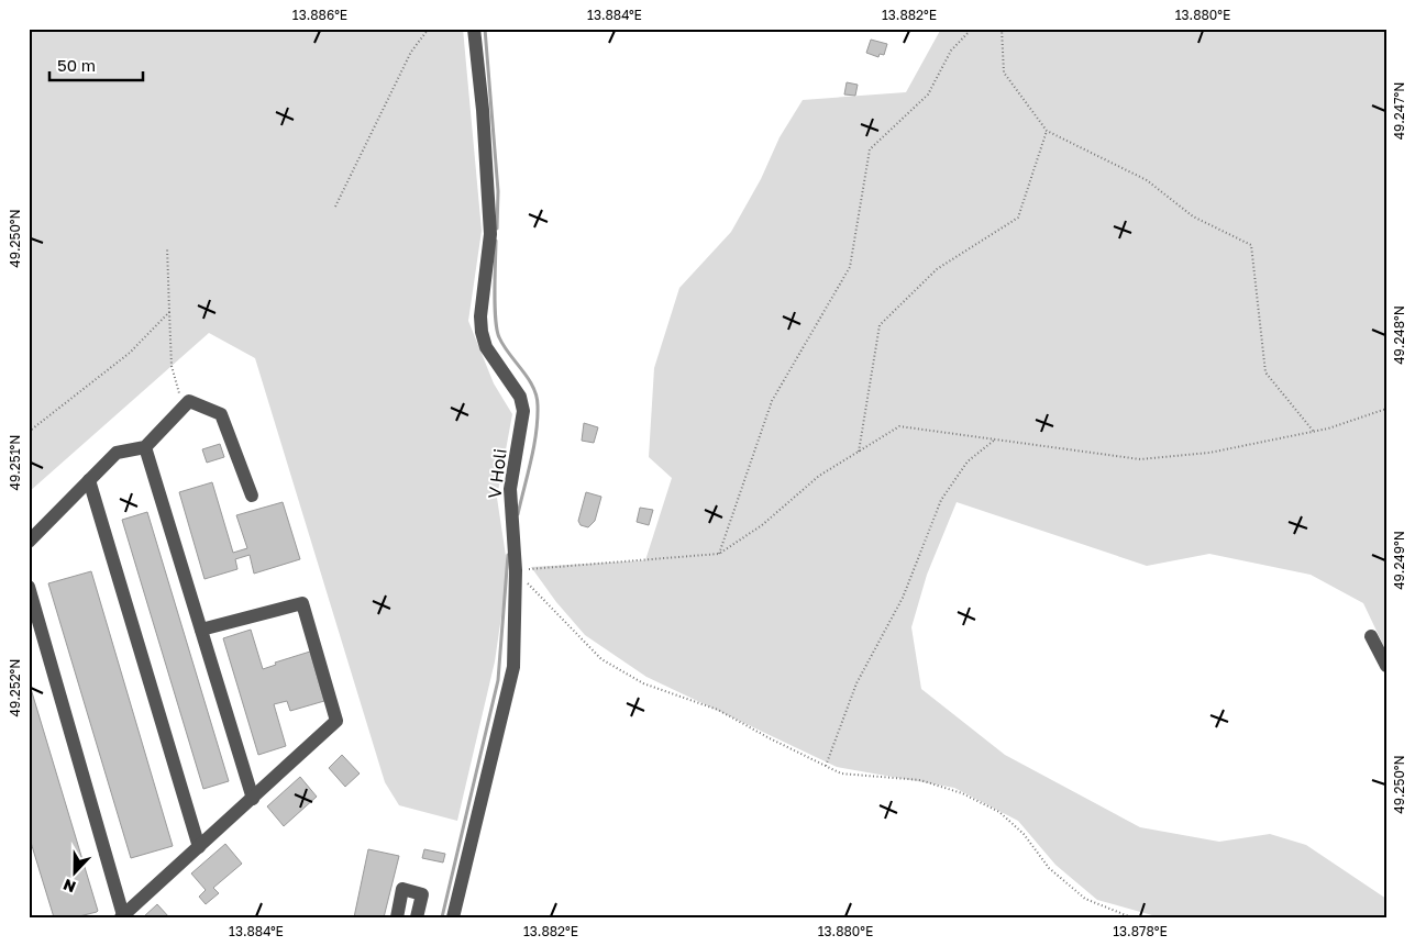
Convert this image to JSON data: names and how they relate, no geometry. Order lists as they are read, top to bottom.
{
  "streets": {
    "street": ["V Holi"]
  },
  "scale_bar": "50 m",
  "north": "bottom",
  "coordinates": [
    "13.886°E",
    "13.884°E",
    "13.882°E",
    "13.880°E",
    "49.247°N",
    "49.250°N",
    "49.248°N",
    "49.251°N",
    "49.249°N",
    "49.252°N",
    "13.878°E"
  ]
}
